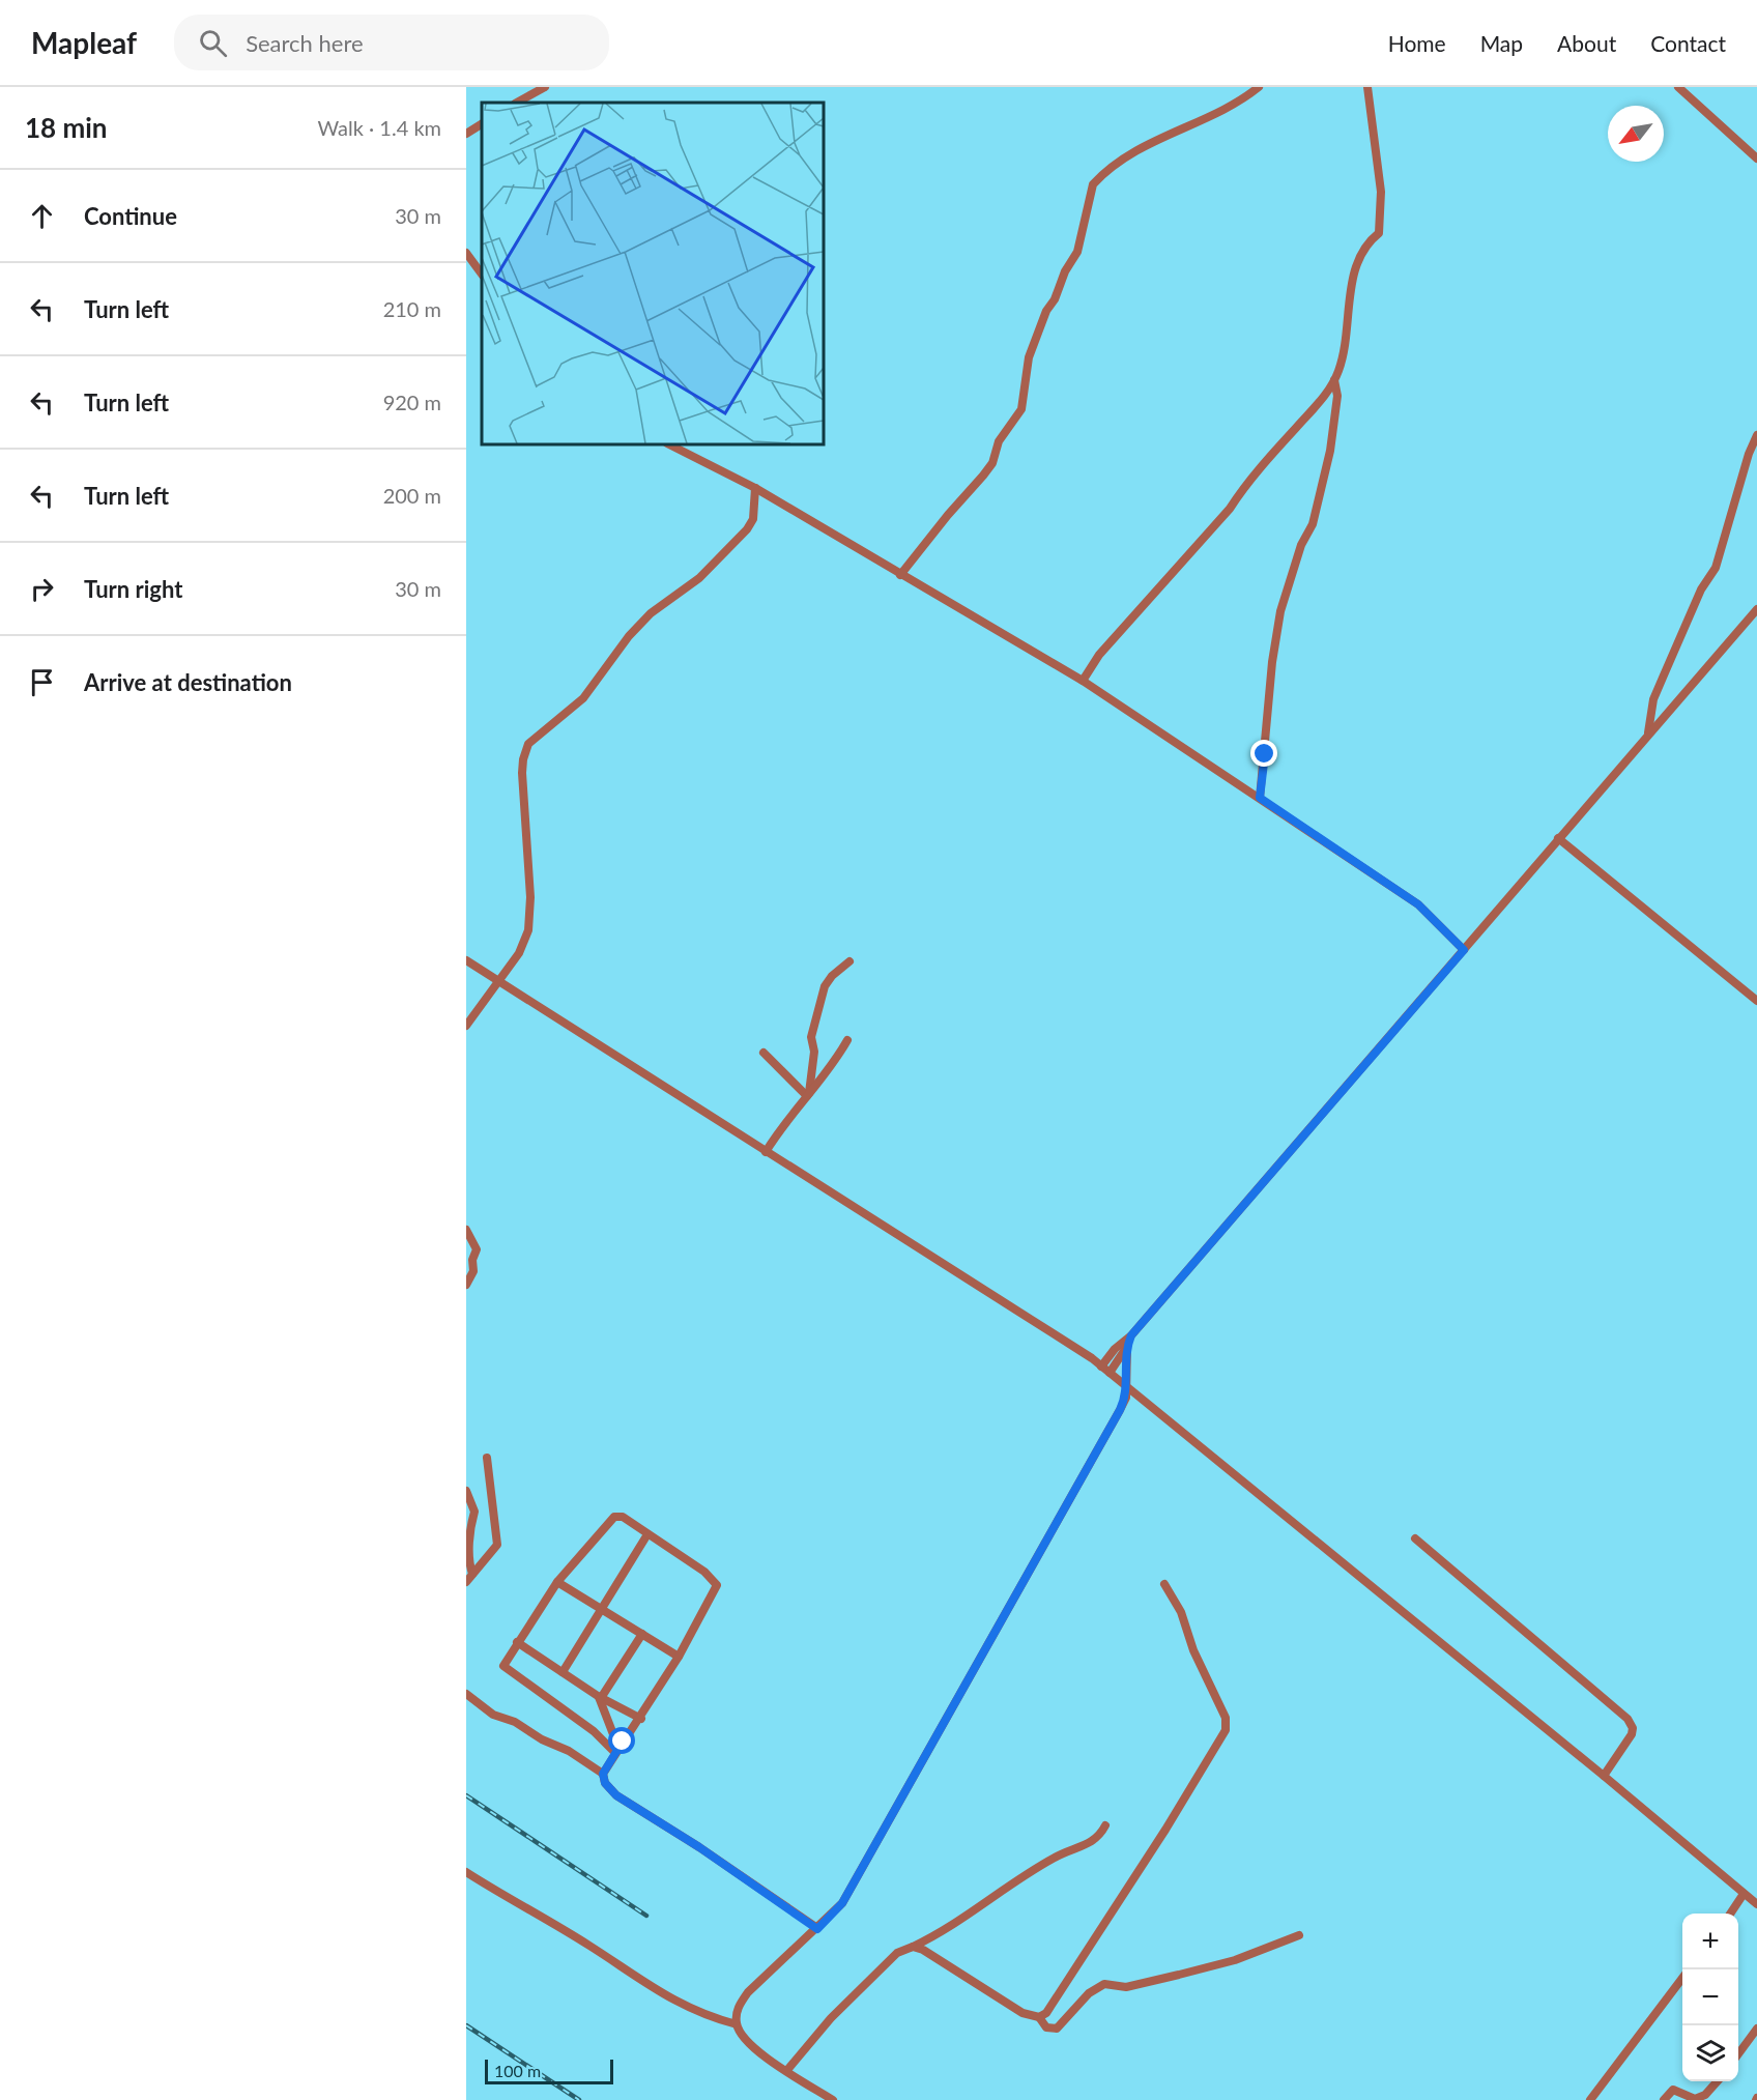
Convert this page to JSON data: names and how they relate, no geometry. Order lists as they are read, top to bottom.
{
  "scale_bar": "100 m",
  "north": "bottom left",
  "page": {
    "header": "Mapleaf",
    "search": "Search here",
    "nav": [
      "Home",
      "Map",
      "About",
      "Contact"
    ],
    "heading": ["18 min", "Walk · 1.4 km"],
    "list": [
      ["Continue", "30 m"],
      ["Turn left", "210 m"],
      ["Turn left", "920 m"],
      ["Turn left", "200 m"],
      ["Turn right", "30 m"],
      "Arrive at destination"
    ],
    "map_buttons": ["+", "−"],
    "scale": "100 m"
  }
}
